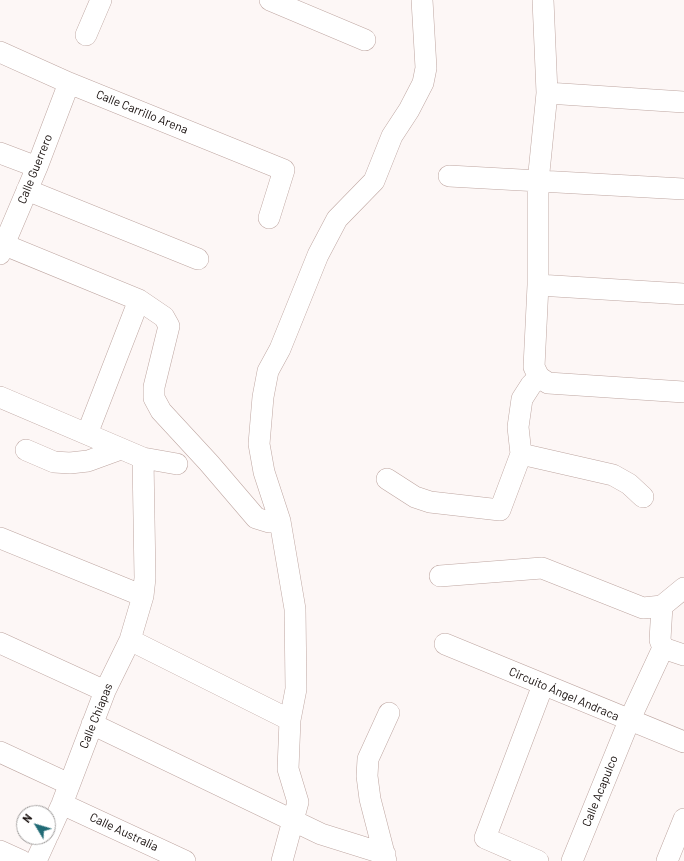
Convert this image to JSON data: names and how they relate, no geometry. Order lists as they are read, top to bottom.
{
  "streets": {
    "street": [
      "Calle Carrillo Arena",
      "Calle Guerrero",
      "Circuito Ángel Andraca",
      "Calle Chiapas",
      "Calle Acapulco",
      "Calle Australia"
    ]
  },
  "crossings": [
    ["Calle Carrillo Arena", "Calle Guerrero"],
    ["Circuito Ángel Andraca", "Calle Acapulco"],
    ["Calle Chiapas", "Calle Australia"]
  ],
  "north": "top left"
}
